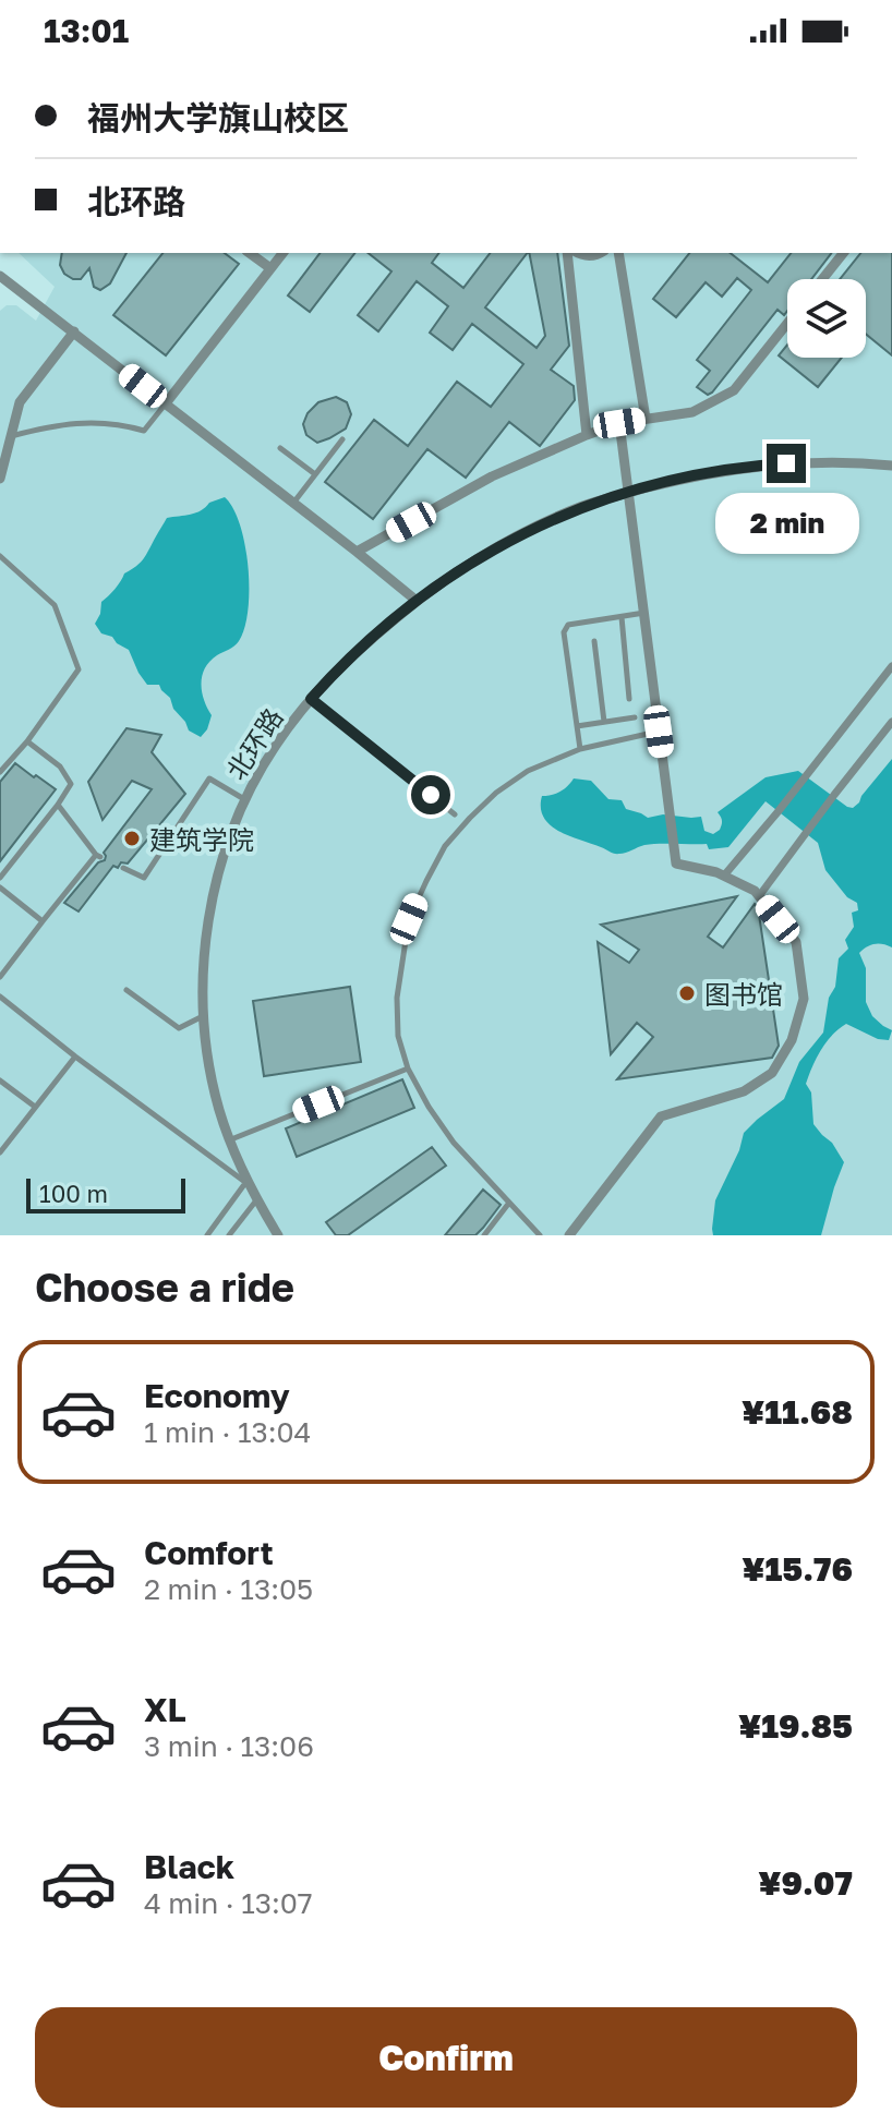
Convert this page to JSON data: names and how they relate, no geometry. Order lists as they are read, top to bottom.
{
  "streets": {
    "street": ["北环路"]
  },
  "places": ["建筑学院", "图书馆"],
  "scale_bar": "100 m",
  "page": {
    "status": "13:01",
    "banner": ["福州大学旗山校区", "北环路"],
    "bubble": "2 min",
    "scale": "100 m",
    "heading": "Choose a ride",
    "list": [
      {
        "name": "Economy",
        "note": "1 min · 13:04",
        "value": "¥11.68"
      },
      {
        "name": "Comfort",
        "note": "2 min · 13:05",
        "value": "¥15.76"
      },
      {
        "name": "XL",
        "note": "3 min · 13:06",
        "value": "¥19.85"
      },
      {
        "name": "Black",
        "note": "4 min · 13:07",
        "value": "¥9.07"
      }
    ],
    "buttons": "Confirm"
  }
}
